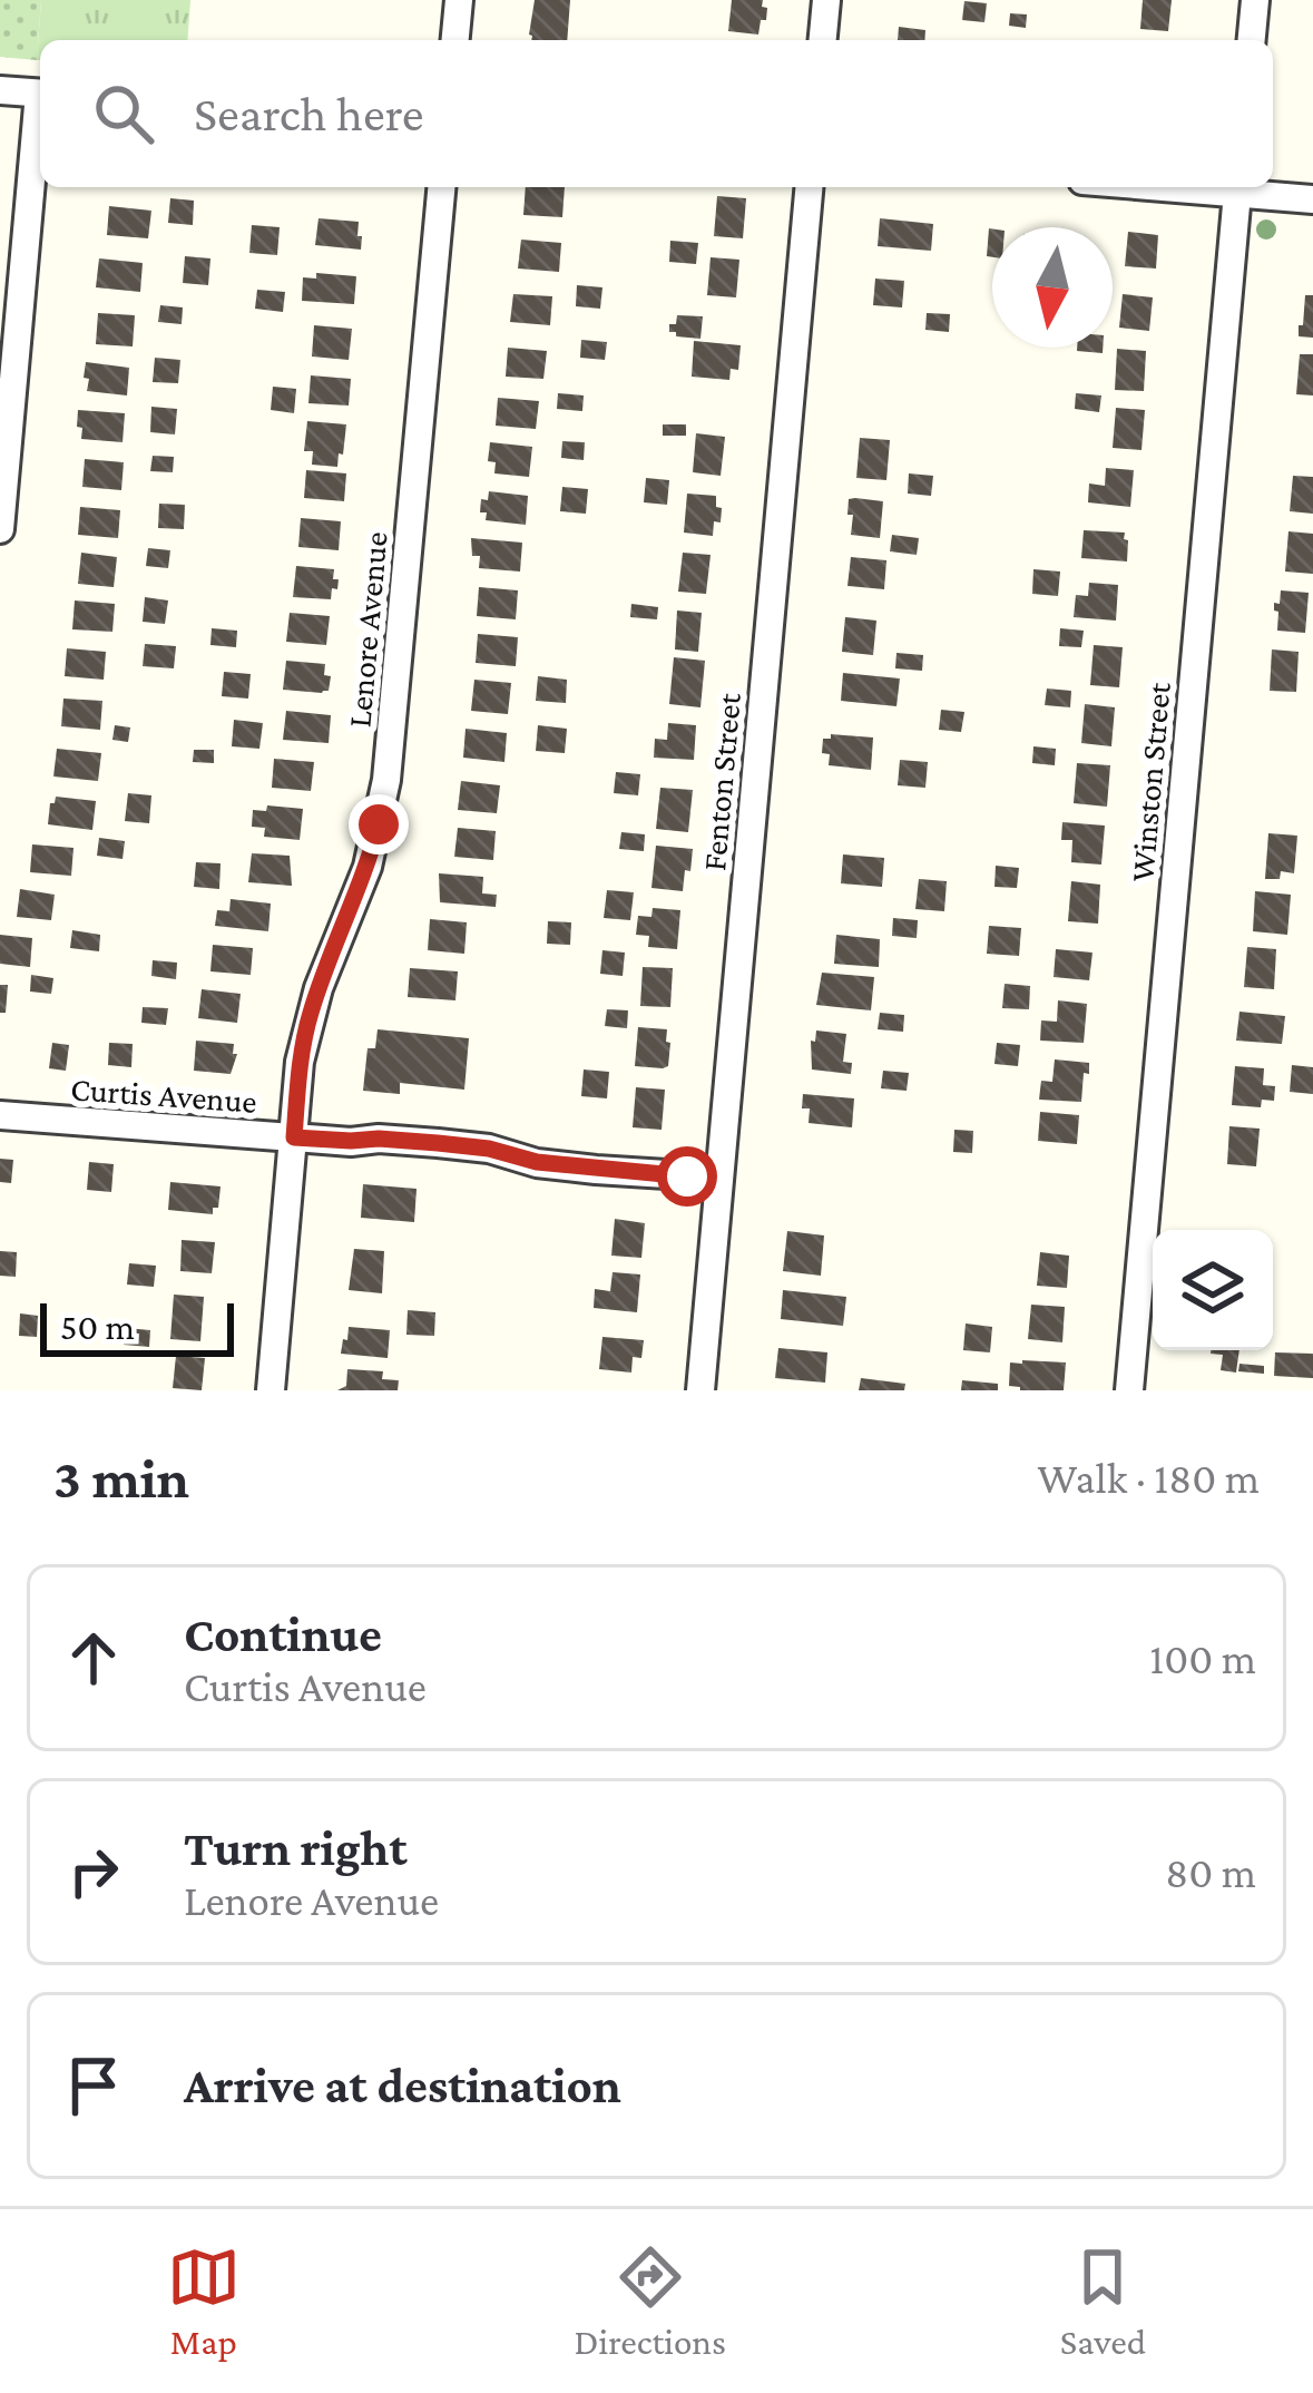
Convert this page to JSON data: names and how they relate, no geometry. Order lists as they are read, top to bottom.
{
  "streets": {
    "street": [
      "Lenore Avenue",
      "Fenton Street",
      "Winston Street",
      "Curtis Avenue"
    ]
  },
  "crossings": [
    ["Lenore Avenue", "Curtis Avenue"],
    ["Fenton Street", "Curtis Avenue"]
  ],
  "scale_bar": "50 m",
  "north": "bottom",
  "page": {
    "search": "Search here",
    "scale": "50 m",
    "heading": ["3 min", "Walk · 180 m"],
    "list": [
      ["Continue", "Curtis Avenue", "100 m"],
      ["Turn right", "Lenore Avenue", "80 m"],
      "Arrive at destination"
    ],
    "nav": ["Map", "Directions", "Saved"]
  }
}
